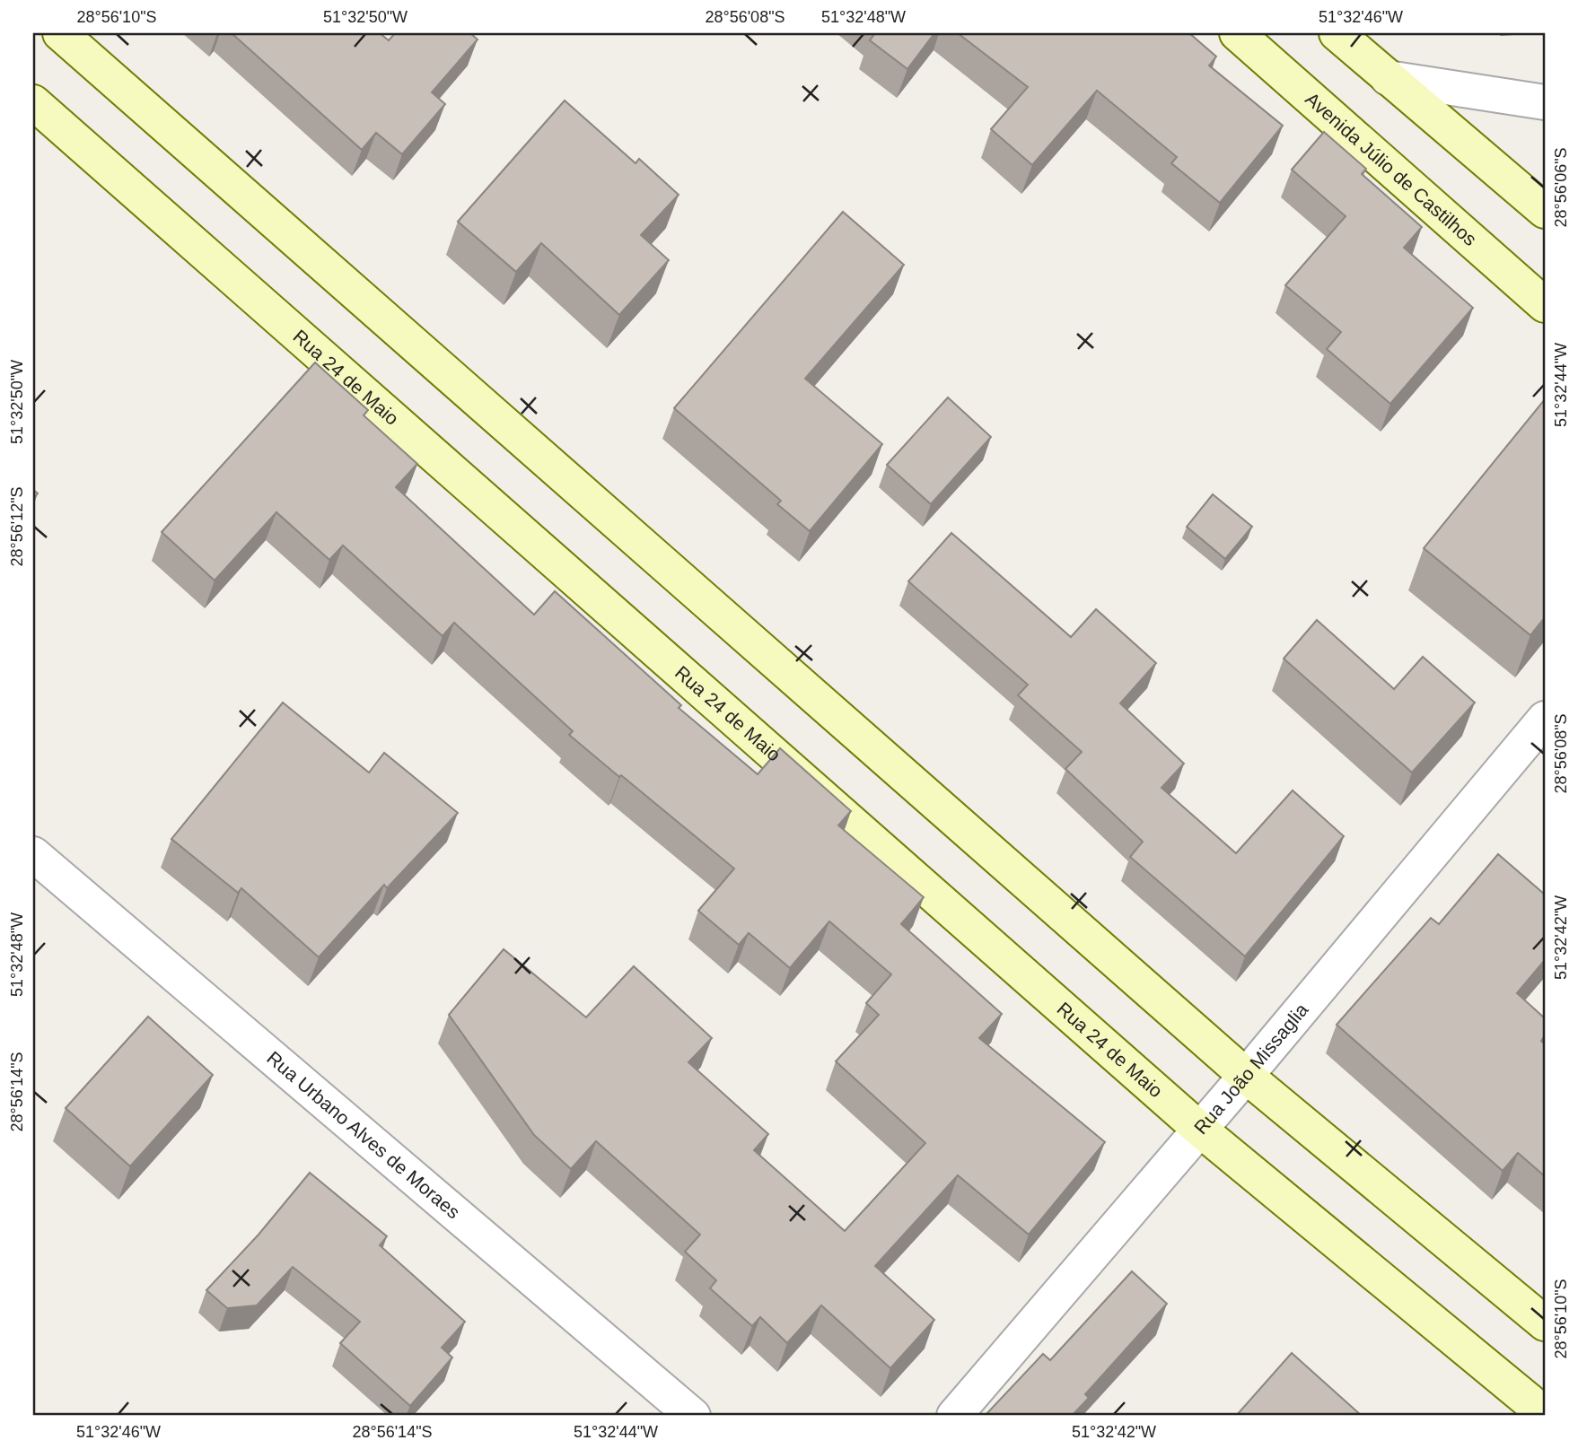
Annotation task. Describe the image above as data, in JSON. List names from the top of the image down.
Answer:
{
  "streets": {
    "street": [
      "Avenida Júlio de Castilhos",
      "Rua 24 de Maio",
      "Rua João Missaglia",
      "Rua Urbano Alves de Moraes"
    ]
  },
  "crossings": [
    ["Rua 24 de Maio", "Rua João Missaglia"]
  ],
  "coordinates": [
    "28°56'10\"S",
    "51°32'50\"W",
    "28°56'08\"S",
    "51°32'48\"W",
    "51°32'46\"W",
    "28°56'06\"S",
    "51°32'44\"W",
    "28°56'12\"S",
    "51°32'42\"W",
    "28°56'14\"S"
  ]
}
